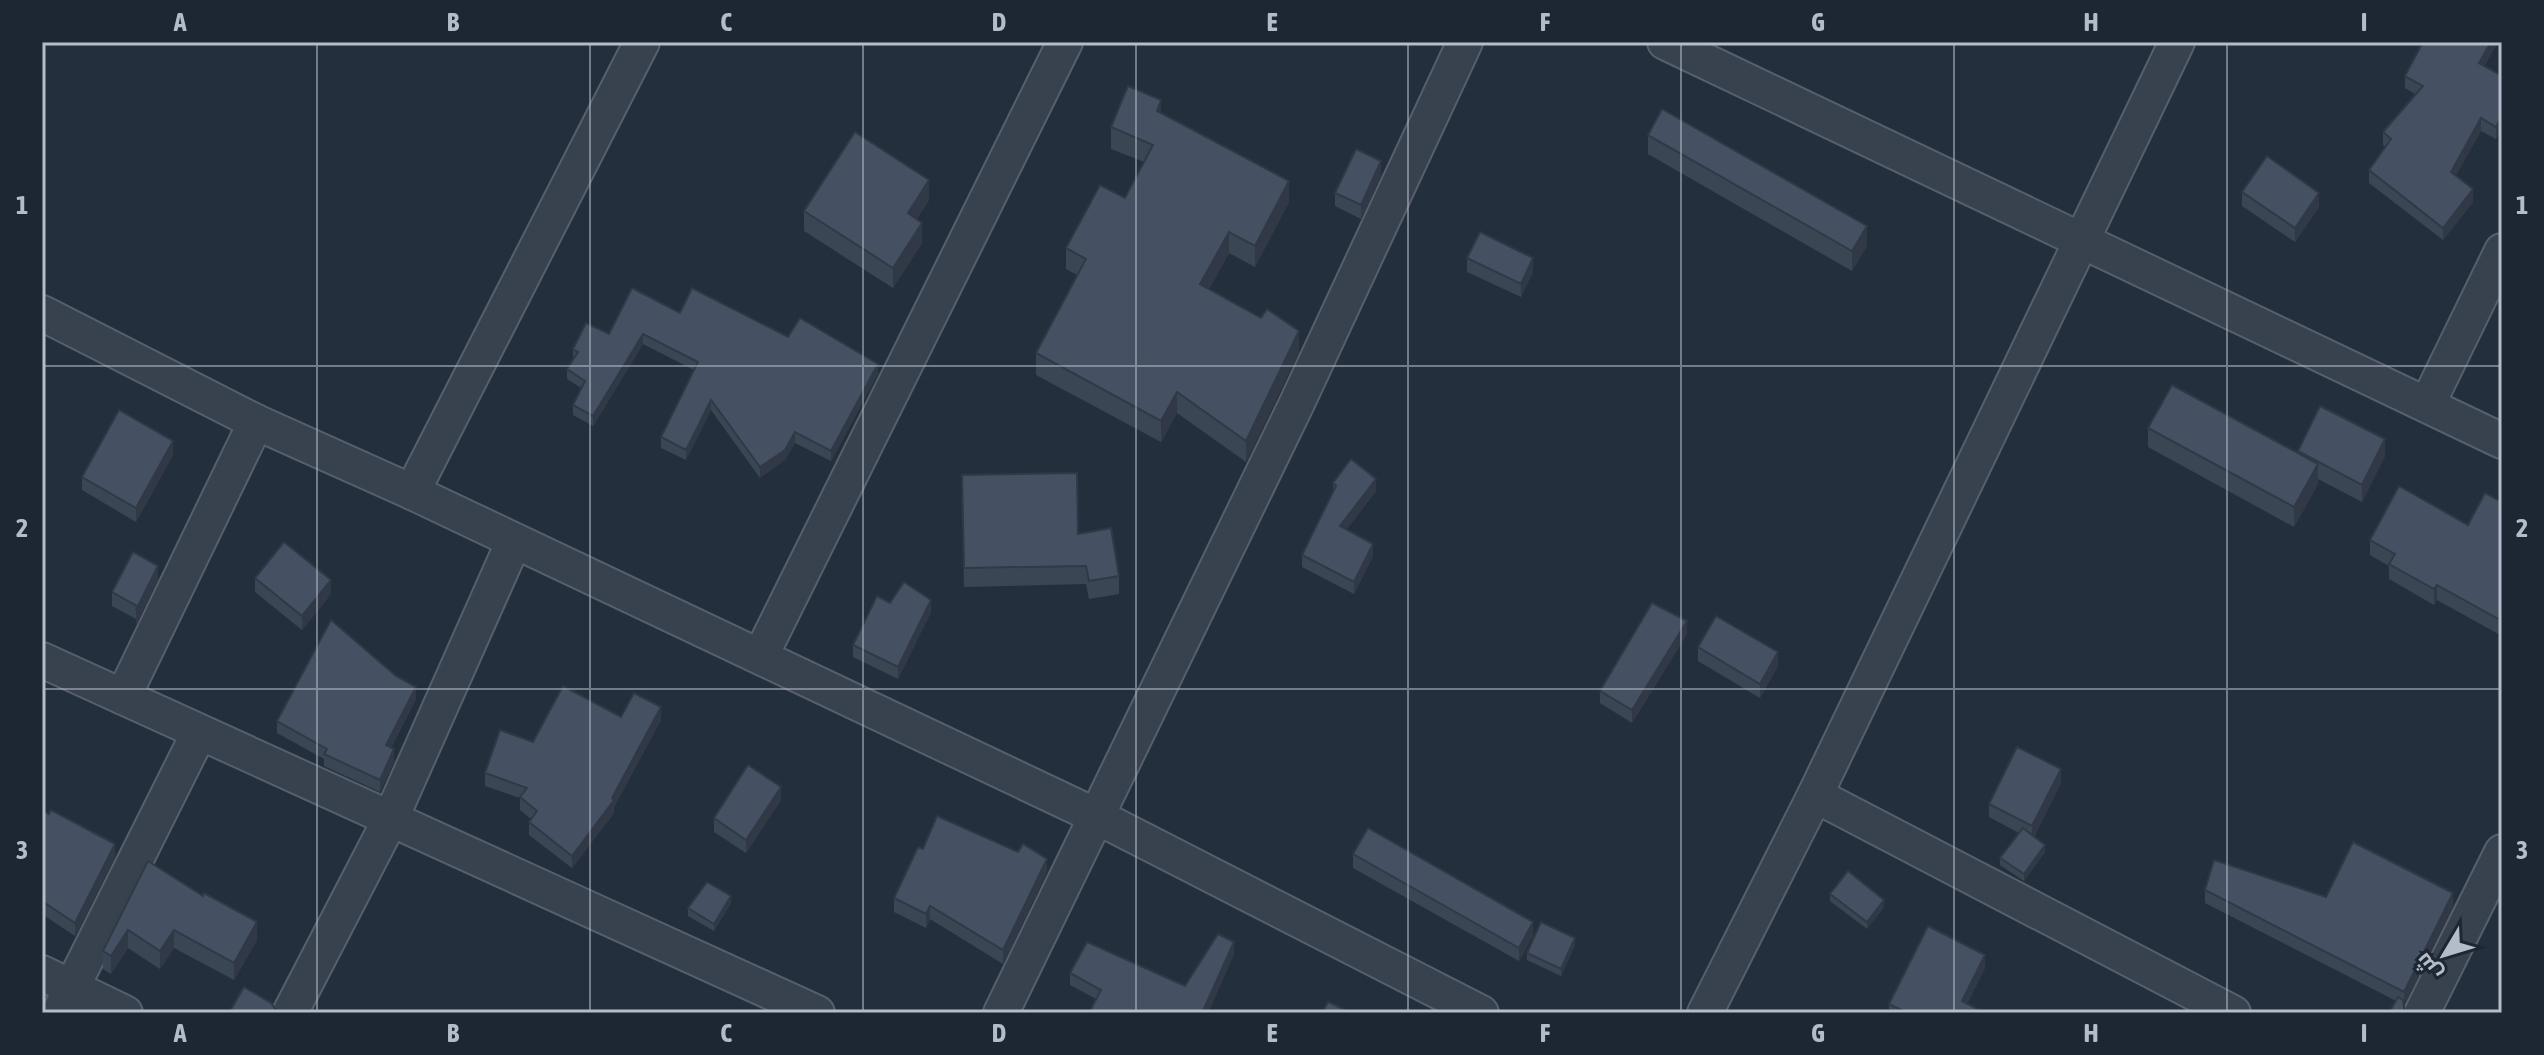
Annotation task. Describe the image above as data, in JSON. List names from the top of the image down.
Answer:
{
  "north": "bottom left",
  "grid": {
    "columns": [
      "A",
      "B",
      "C",
      "D",
      "E",
      "F",
      "G",
      "H",
      "I"
    ],
    "rows": ["1", "2", "3"]
  }
}
